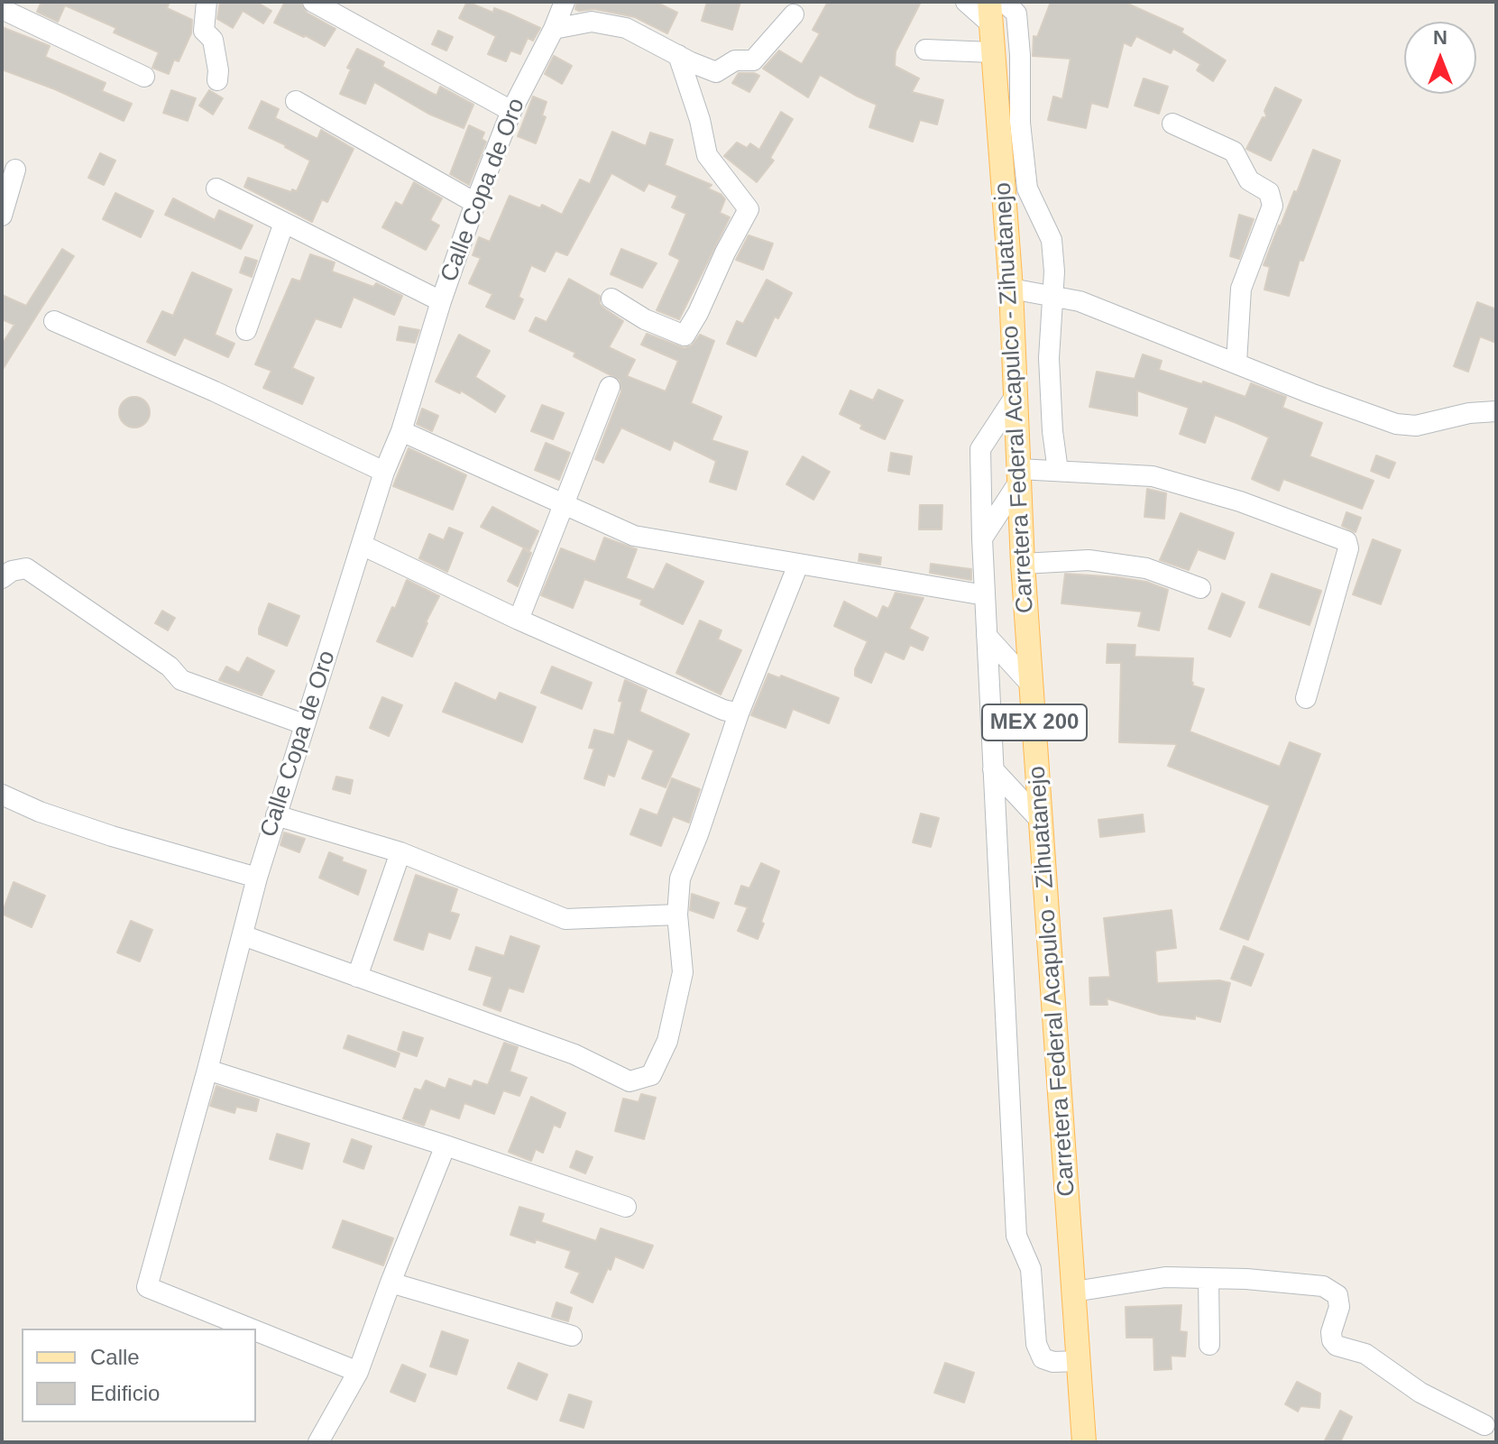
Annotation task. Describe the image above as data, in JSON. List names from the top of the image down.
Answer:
{
  "streets": {
    "main road": ["Carretera Federal Acapulco - Zihuatanejo", "MEX 200"],
    "street": ["Calle Copa de Oro"]
  },
  "legend": ["Calle", "Edificio"],
  "north": "top"
}
